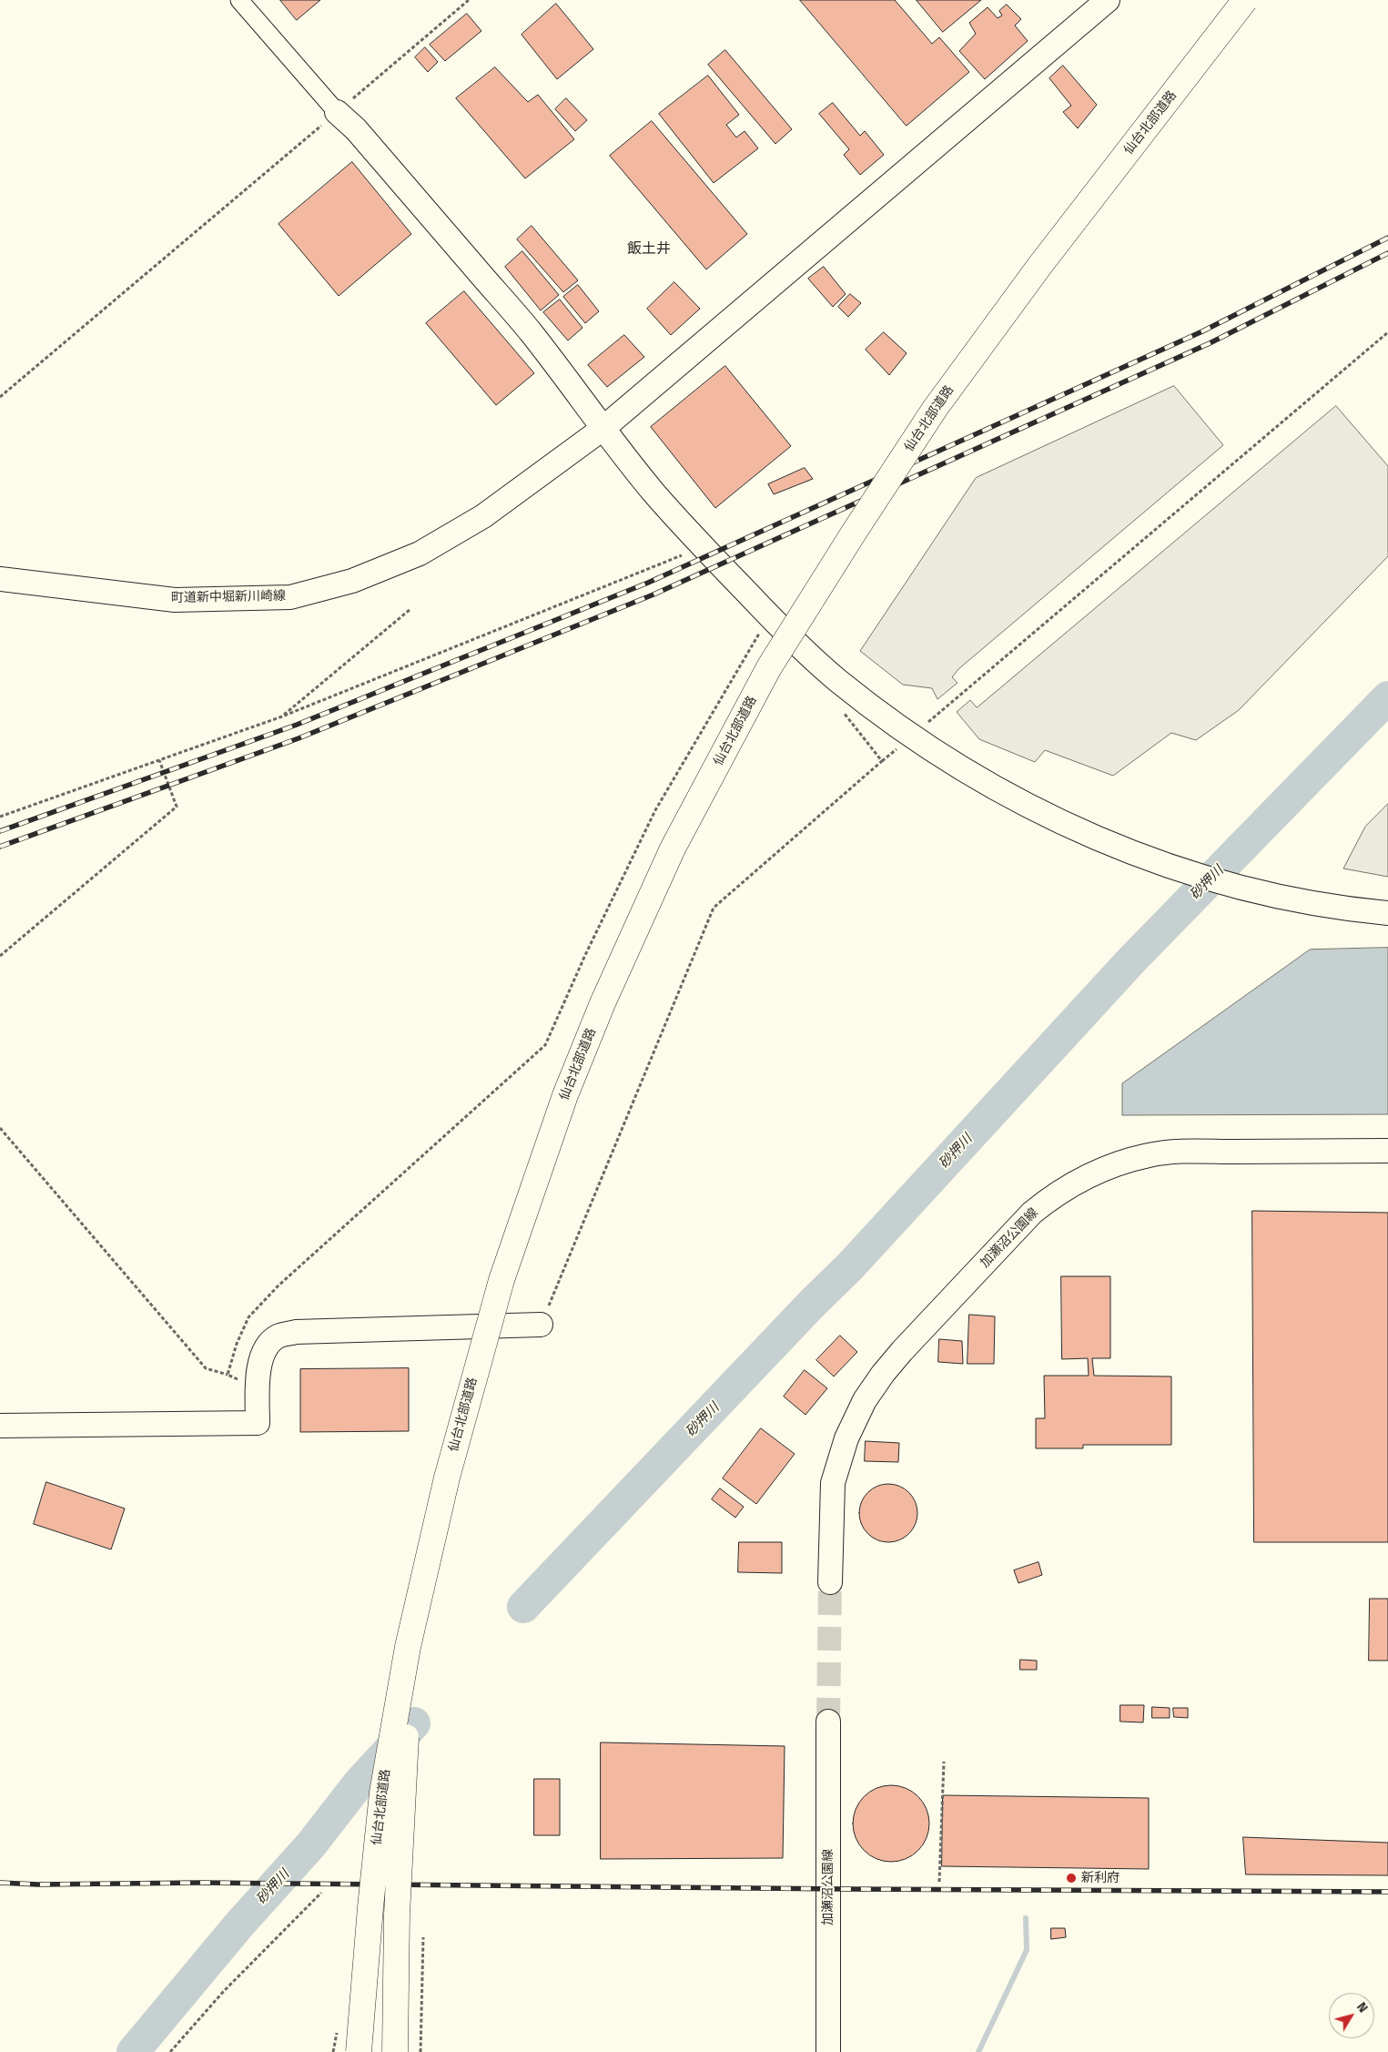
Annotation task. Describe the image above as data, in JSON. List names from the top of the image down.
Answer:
{
  "streets": {
    "highway": ["仙台北部道路"],
    "street": ["町道新中堀新川崎線", "加瀬沼公園線"]
  },
  "districts": ["飯土井"],
  "water": ["砂押川"],
  "places": ["新利府"],
  "north": "top right"
}
